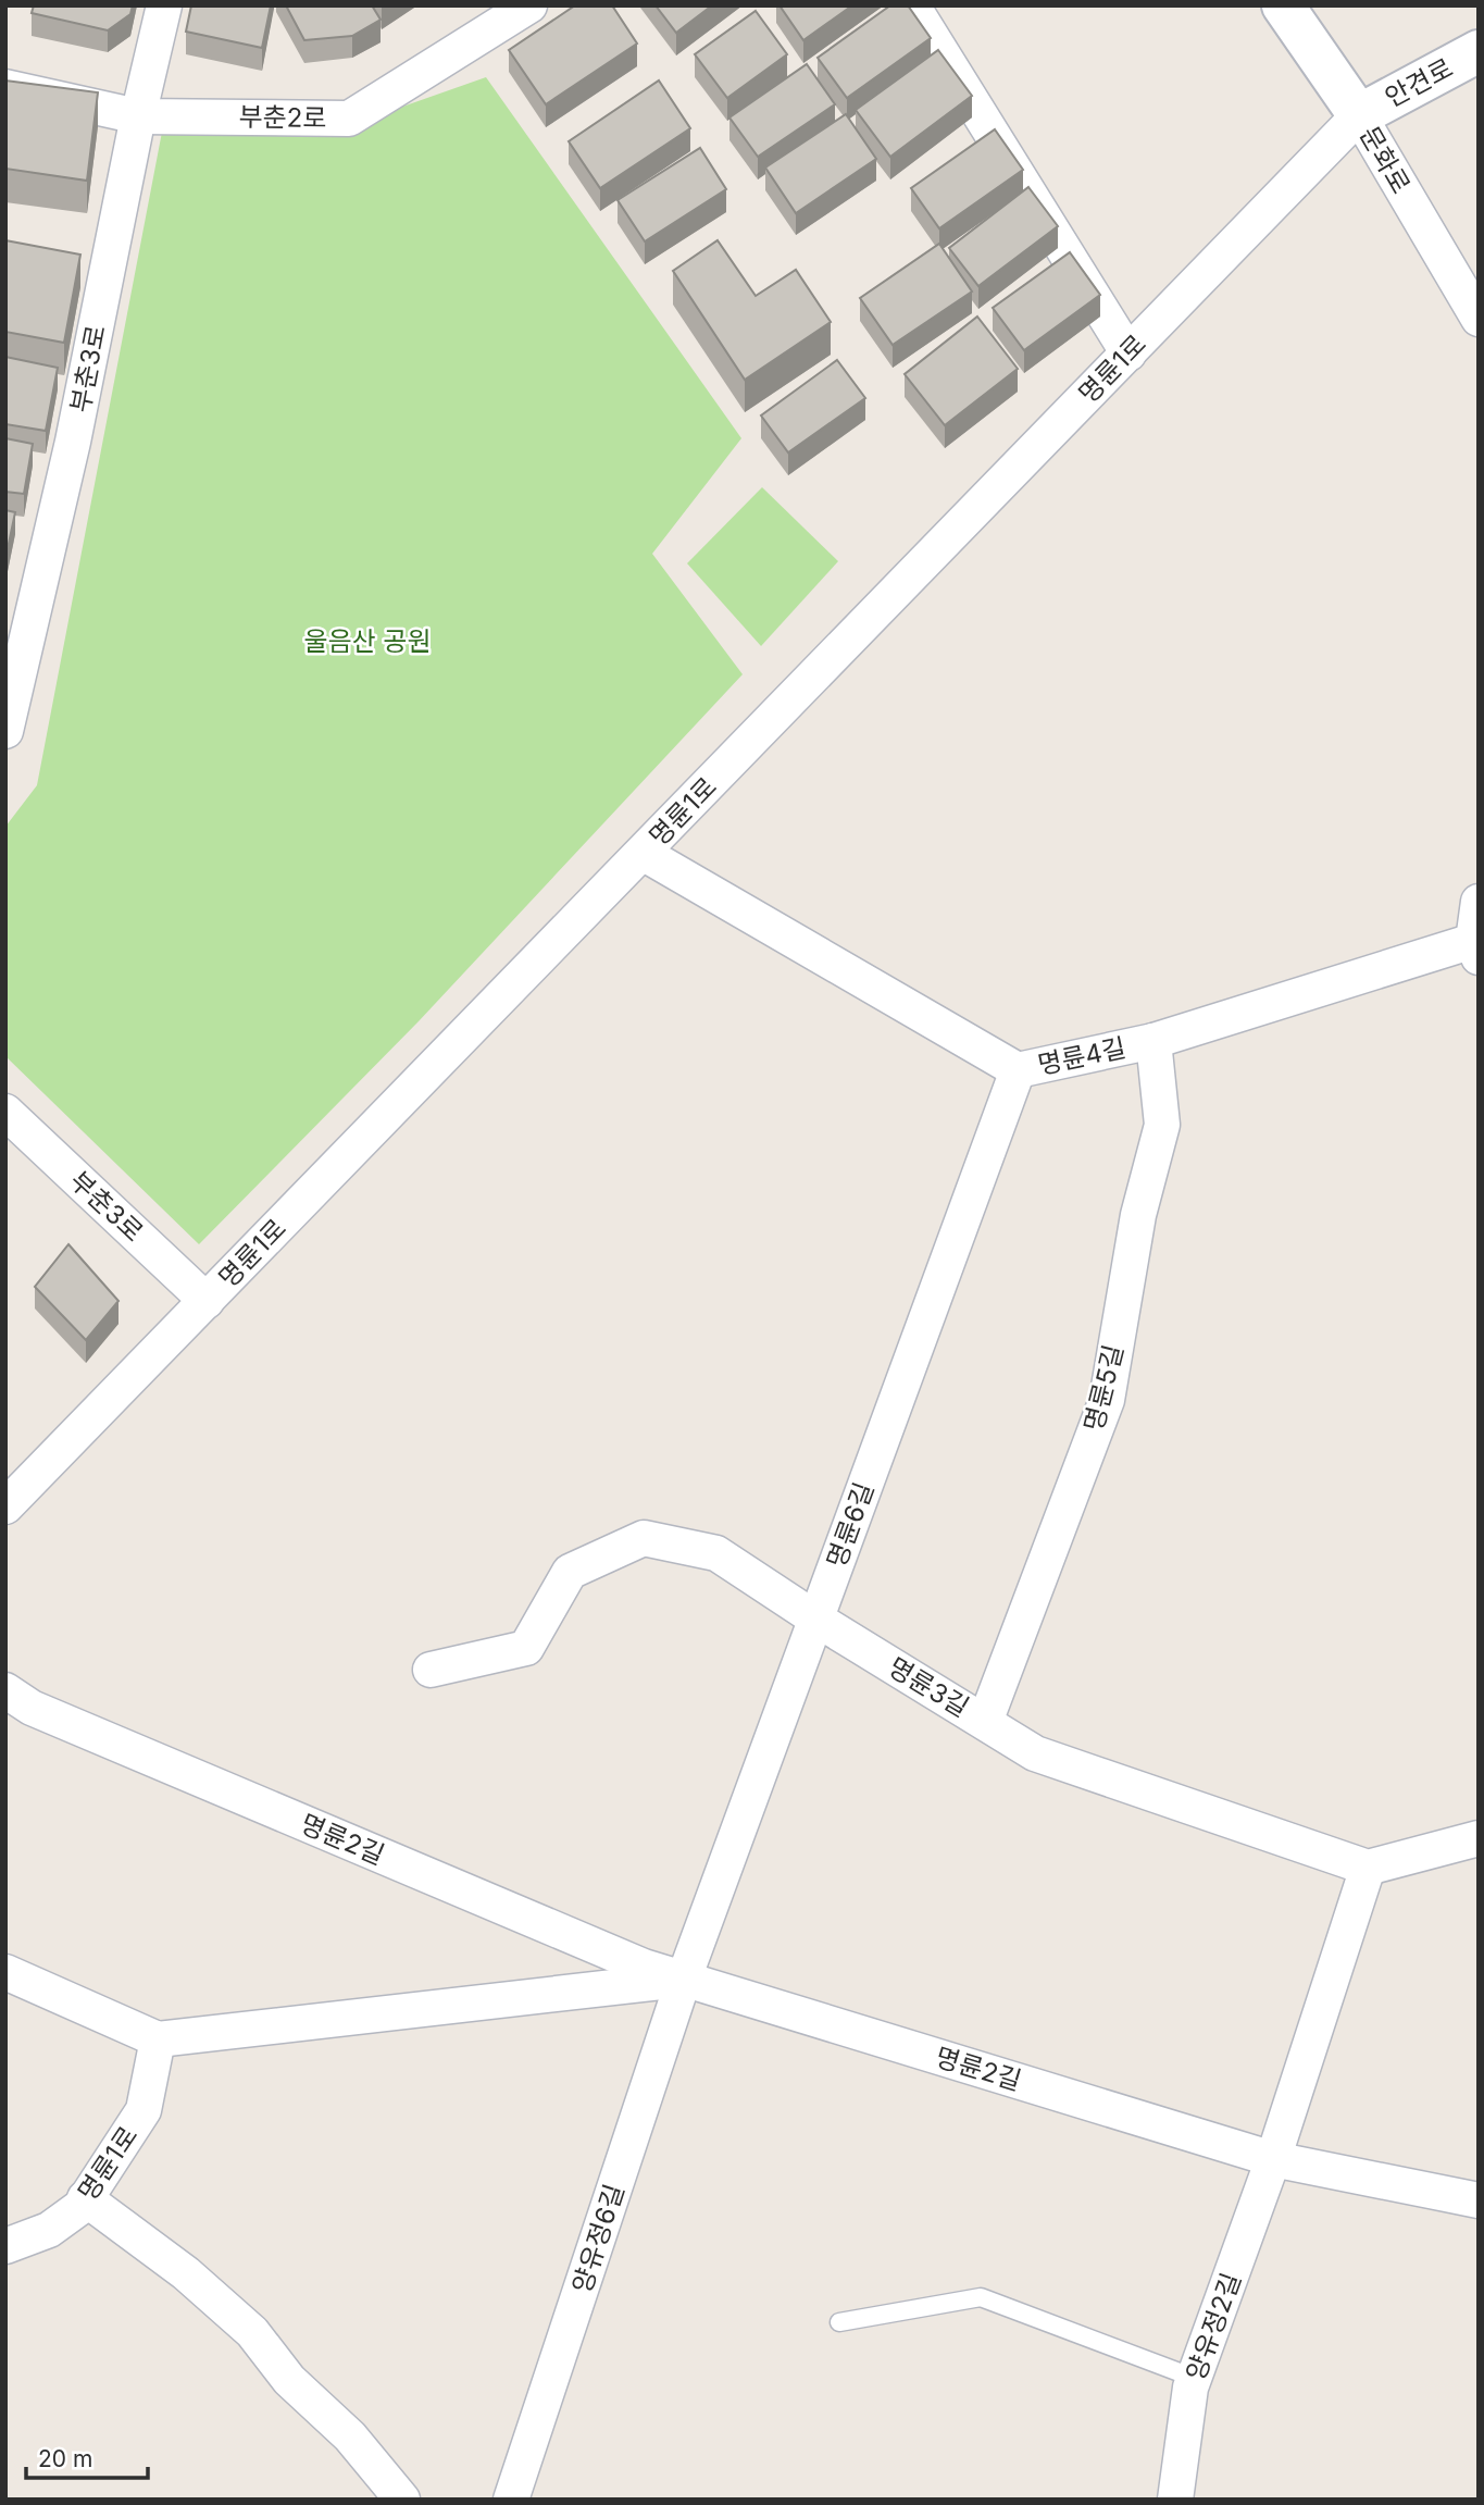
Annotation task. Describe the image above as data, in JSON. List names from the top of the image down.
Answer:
{
  "streets": {
    "street": [
      "안견로",
      "부춘2로",
      "문화로",
      "부춘3로",
      "명륜1로",
      "명륜4길",
      "명륜5길",
      "명륜6길",
      "명륜3길",
      "명륜2길",
      "양유정6길",
      "양유정2길"
    ]
  },
  "crossings": [
    ["안견로", "문화로"],
    ["안견로", "명륜1로"],
    ["부춘2로", "부춘3로"],
    ["문화로", "명륜1로"],
    ["부춘3로", "명륜1로"],
    ["명륜1로", "명륜4길"],
    ["명륜1로", "명륜2길"],
    ["명륜4길", "명륜5길"],
    ["명륜4길", "명륜6길"],
    ["명륜5길", "명륜3길"],
    ["명륜6길", "명륜3길"],
    ["명륜6길", "명륜2길"],
    ["명륜6길", "양유정6길"],
    ["명륜2길", "양유정6길"],
    ["명륜2길", "양유정2길"]
  ],
  "parks": ["울음산 공원"],
  "scale_bar": "20 m"
}
